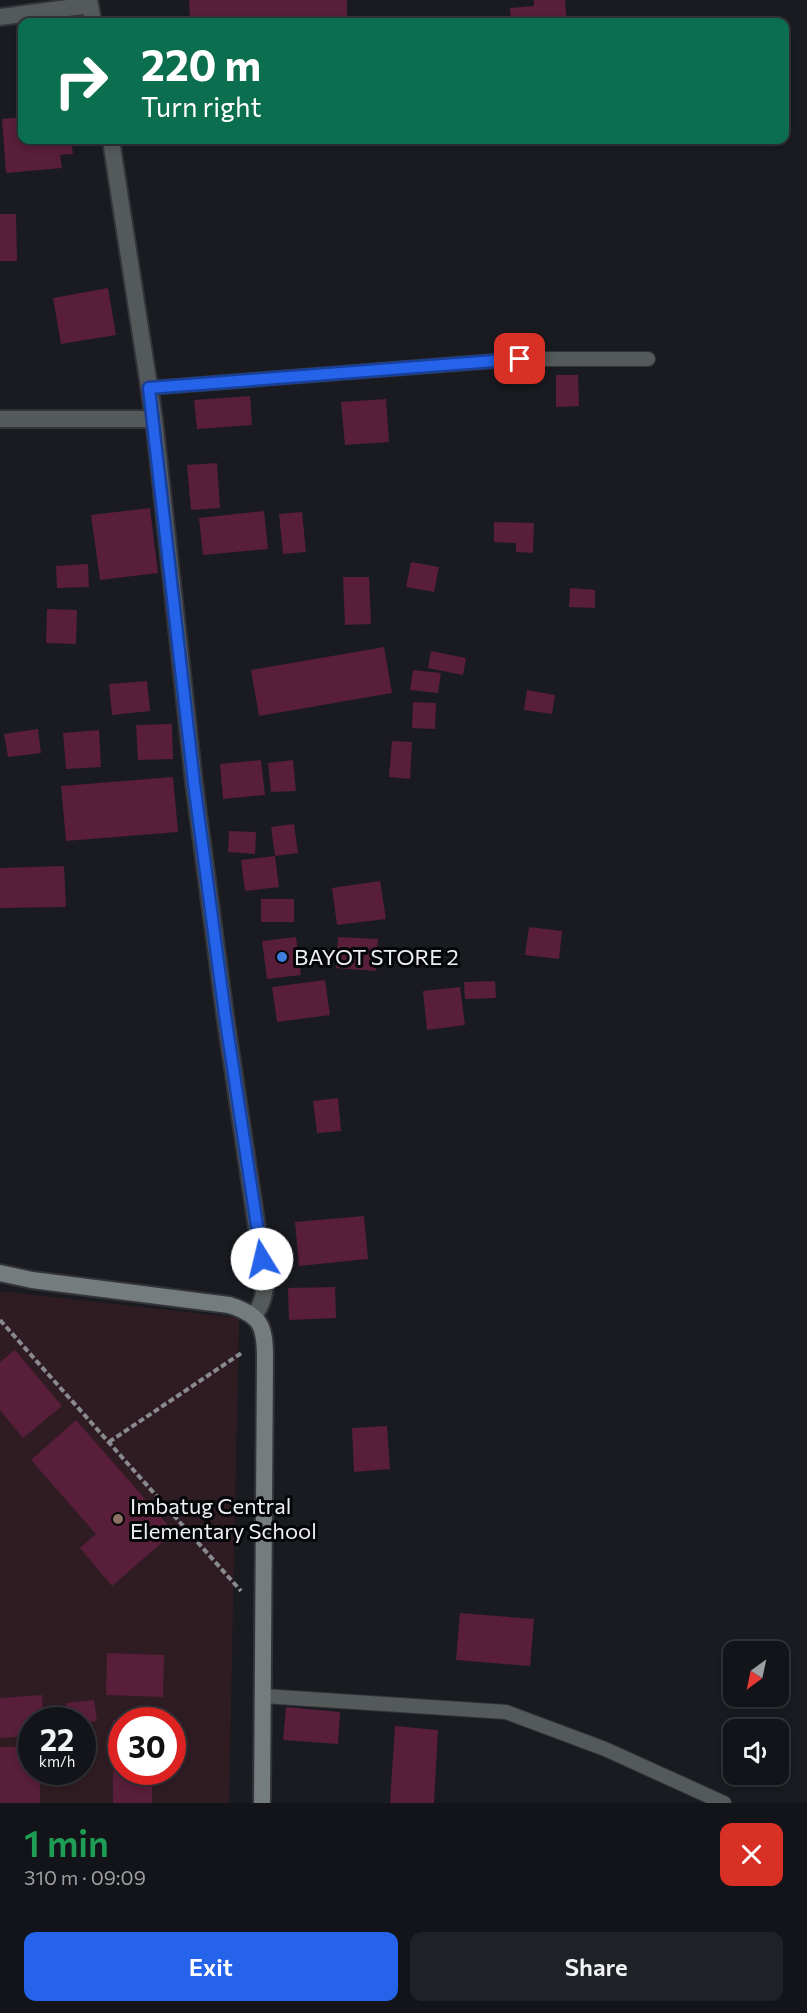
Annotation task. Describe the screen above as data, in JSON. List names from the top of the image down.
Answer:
{
  "places": ["BAYOT STORE 2", "Imbatug Central Elementary School"],
  "north": "bottom left",
  "page": {
    "turn": ["220 m", "Turn right"],
    "speed": "22 km/h",
    "limit": "30",
    "heading": ["1 min", "310 m · 09:09"],
    "buttons": ["Exit", "Share"]
  }
}
